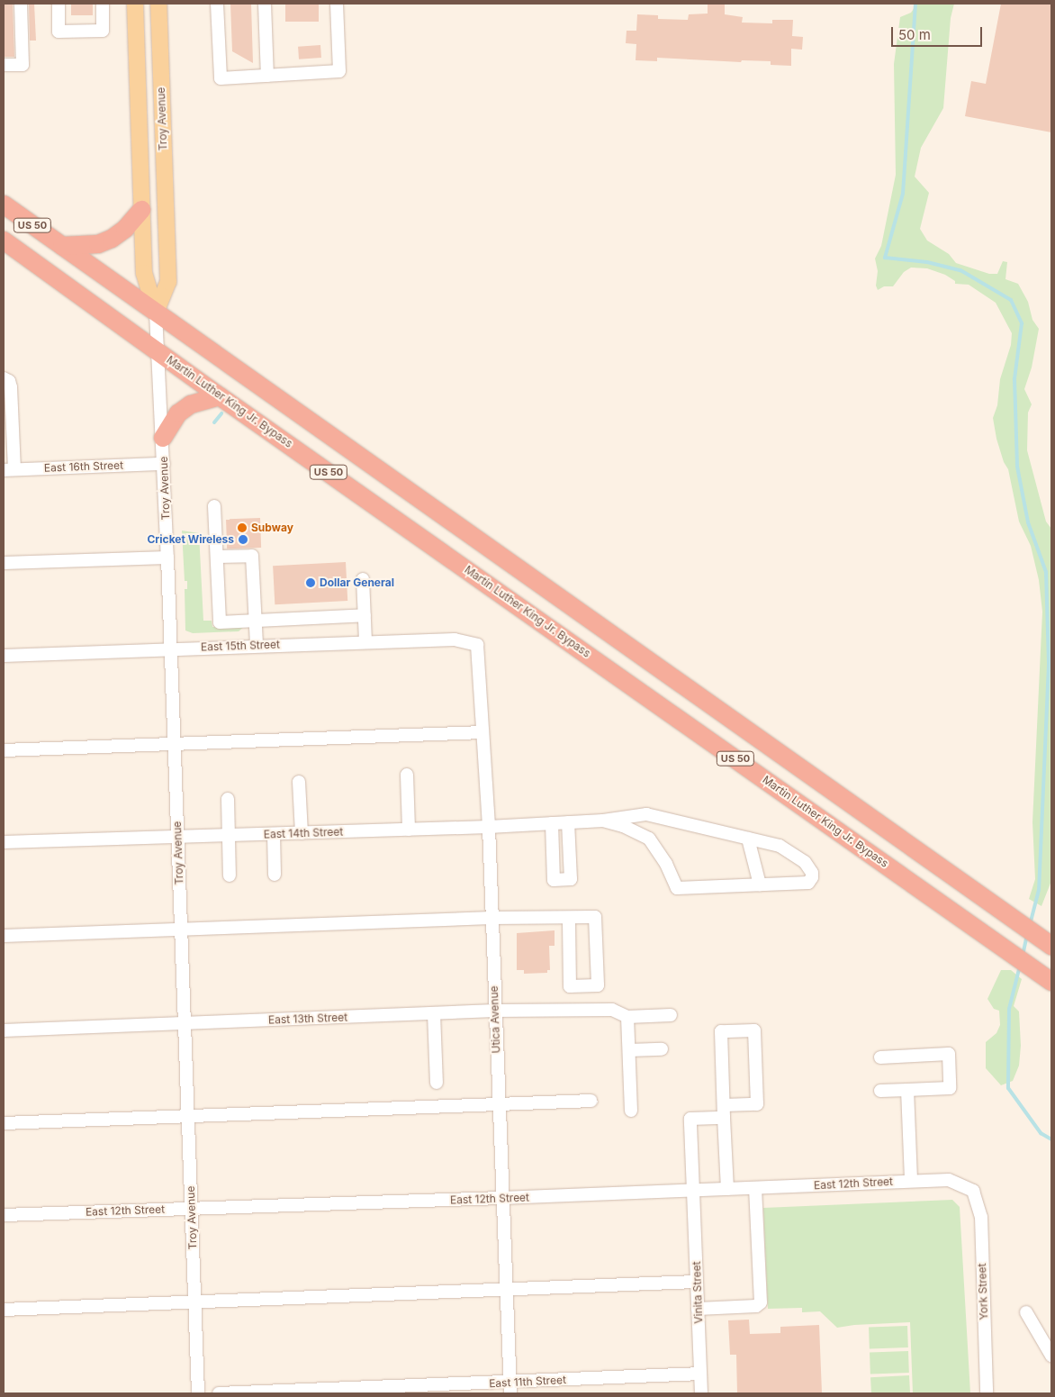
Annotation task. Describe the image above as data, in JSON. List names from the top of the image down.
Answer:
{
  "streets": {
    "highway": ["US 50", "Martin Luther King Jr. Bypass"],
    "main road": ["Troy Avenue"],
    "street": [
      "East 16th Street",
      "East 15th Street",
      "East 14th Street",
      "East 13th Street",
      "Utica Avenue",
      "East 12th Street",
      "York Street",
      "Vinita Street",
      "East 11th Street"
    ]
  },
  "crossings": [
    ["Troy Avenue", "US 50"],
    ["Troy Avenue", "Martin Luther King Jr. Bypass"],
    ["Troy Avenue", "East 16th Street"],
    ["Troy Avenue", "East 15th Street"],
    ["Troy Avenue", "East 14th Street"],
    ["Troy Avenue", "East 13th Street"],
    ["Troy Avenue", "East 12th Street"],
    ["East 15th Street", "Utica Avenue"],
    ["East 14th Street", "Utica Avenue"],
    ["East 13th Street", "Utica Avenue"],
    ["Utica Avenue", "East 12th Street"],
    ["Utica Avenue", "East 11th Street"],
    ["East 12th Street", "York Street"],
    ["East 12th Street", "Vinita Street"],
    ["Vinita Street", "East 11th Street"]
  ],
  "places": ["Subway", "Cricket Wireless", "Dollar General"],
  "scale_bar": "50 m"
}
